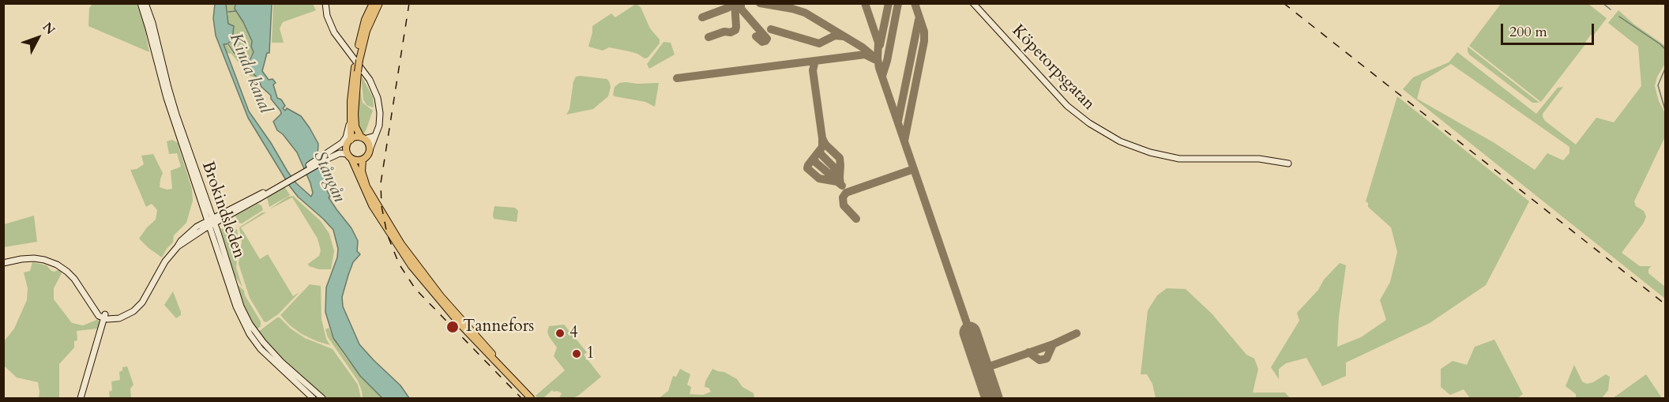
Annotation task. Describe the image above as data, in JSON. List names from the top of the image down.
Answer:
{
  "streets": {
    "main road": ["Köpetorpsgatan", "Brokindsleden"]
  },
  "water": ["Kinda kanal", "Stångån"],
  "places": ["Tannefors", "4", "1"],
  "scale_bar": "200 m",
  "north": "top right"
}
